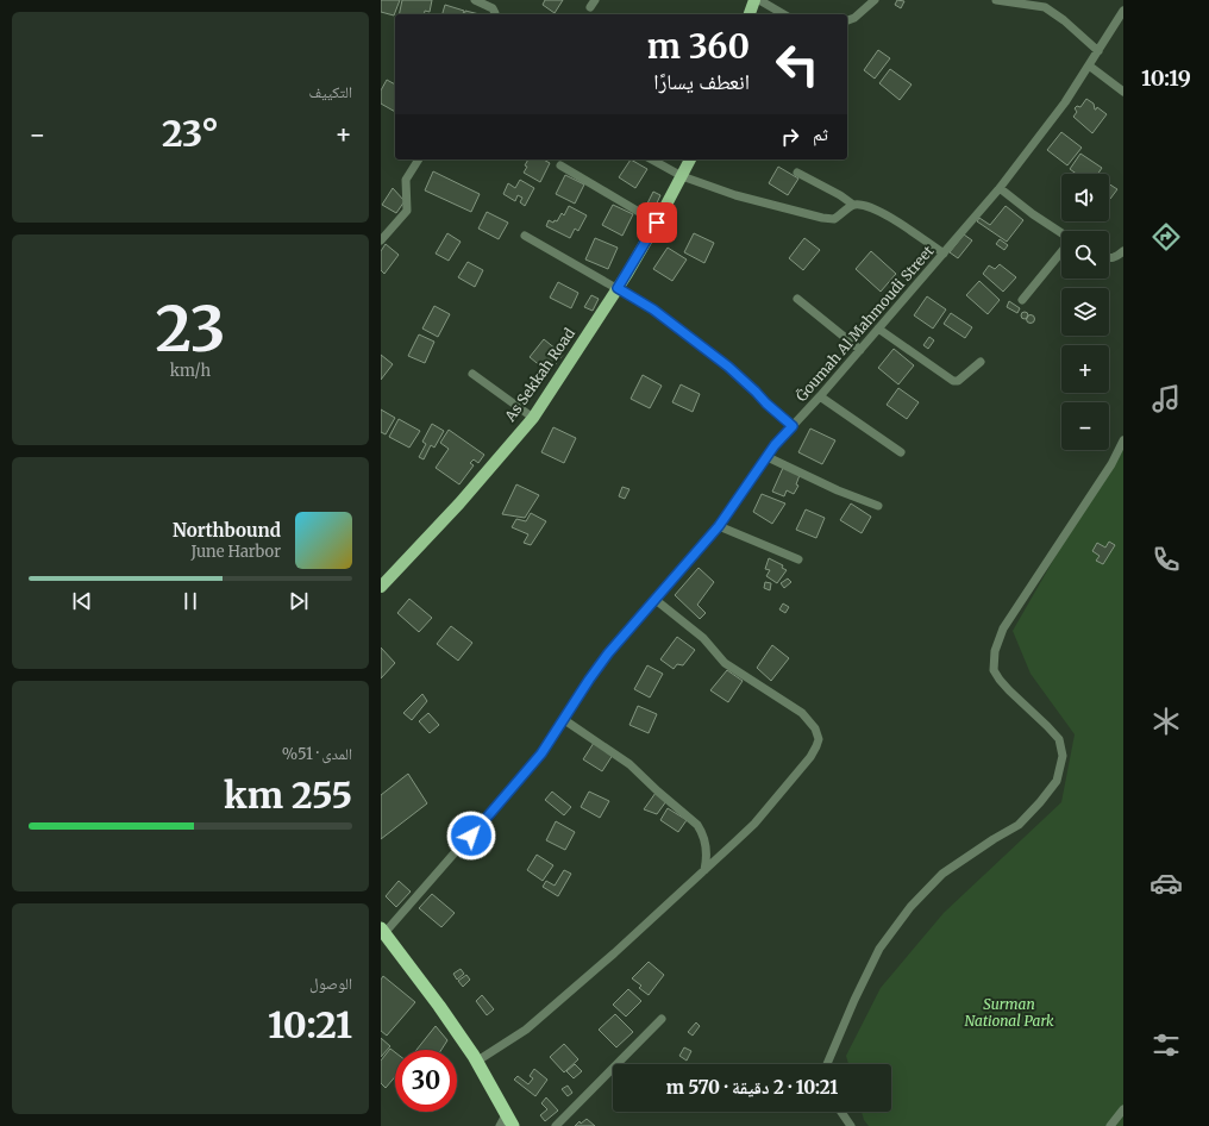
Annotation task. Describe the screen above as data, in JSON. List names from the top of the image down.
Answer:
{
  "streets": {
    "main road": ["As Sekkah Road"],
    "street": ["Ḡoumah Al Mahmoudi Street"]
  },
  "parks": ["Surman National Park"],
  "page": {
    "tabs": "10:19",
    "tile": [
      "التكييف",
      ["23", "km/h"],
      ["المدى · 51%", "255 km"],
      ["الوصول", "10:21"]
    ],
    "turn": ["360 m", "انعطف يسارًا"],
    "then": "ثم",
    "heat": ["−", "23°", "+"],
    "map_buttons": ["+", "−"],
    "song": ["Northbound", "June Harbor"],
    "limit": "30",
    "trip": "10:21 · 2 دقيقة · 570 m"
  }
}
